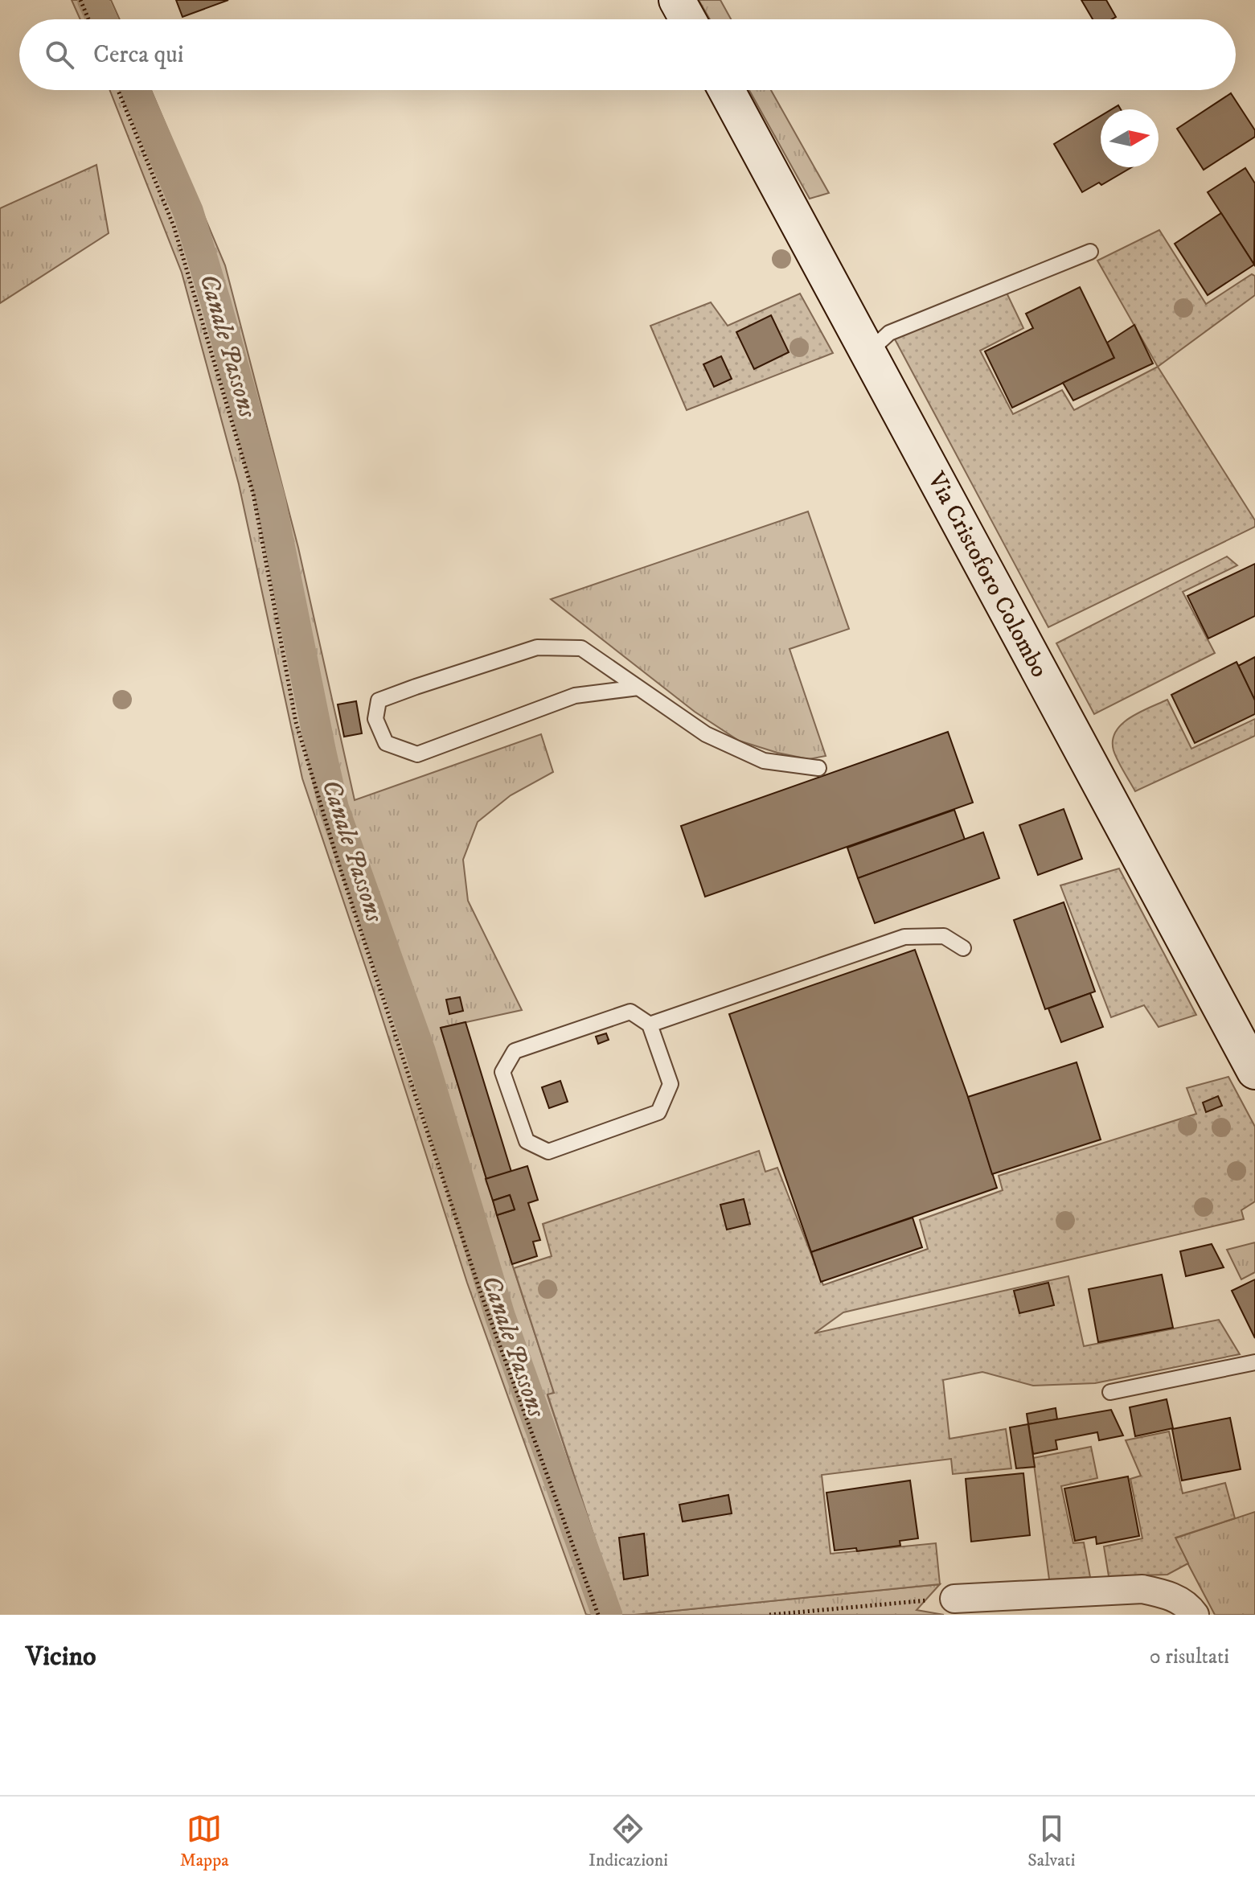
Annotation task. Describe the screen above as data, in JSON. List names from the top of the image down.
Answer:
{
  "streets": {
    "main road": ["Via Cristoforo Colombo"]
  },
  "water": ["Canale Passons"],
  "north": "right",
  "page": {
    "search": "Cerca qui",
    "heading": ["Vicino", "0 risultati"],
    "nav": ["Mappa", "Indicazioni", "Salvati"]
  }
}
